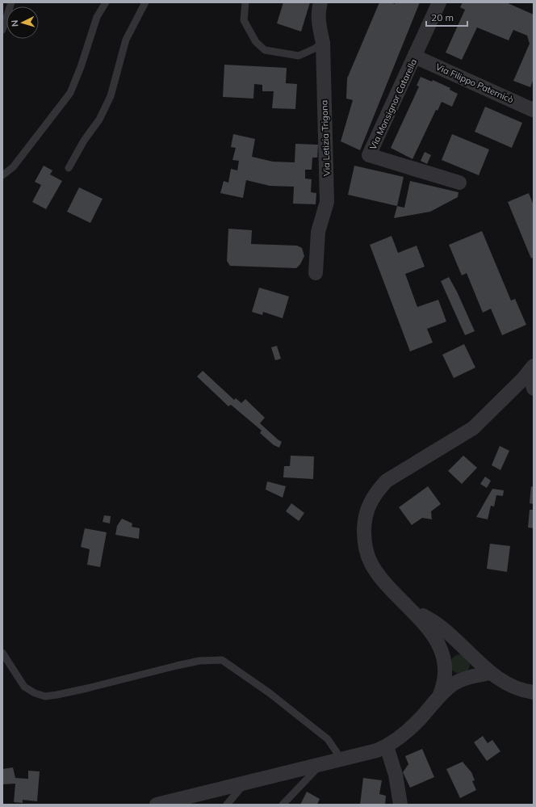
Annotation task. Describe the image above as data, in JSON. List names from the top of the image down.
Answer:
{
  "streets": {
    "street": ["Via Filippo Paternicò", "Via Monsignor Catarella", "Via Letizia Trigona"]
  },
  "crossings": [
    ["Via Filippo Paternicò", "Via Monsignor Catarella"]
  ],
  "scale_bar": "20 m",
  "north": "left"
}
